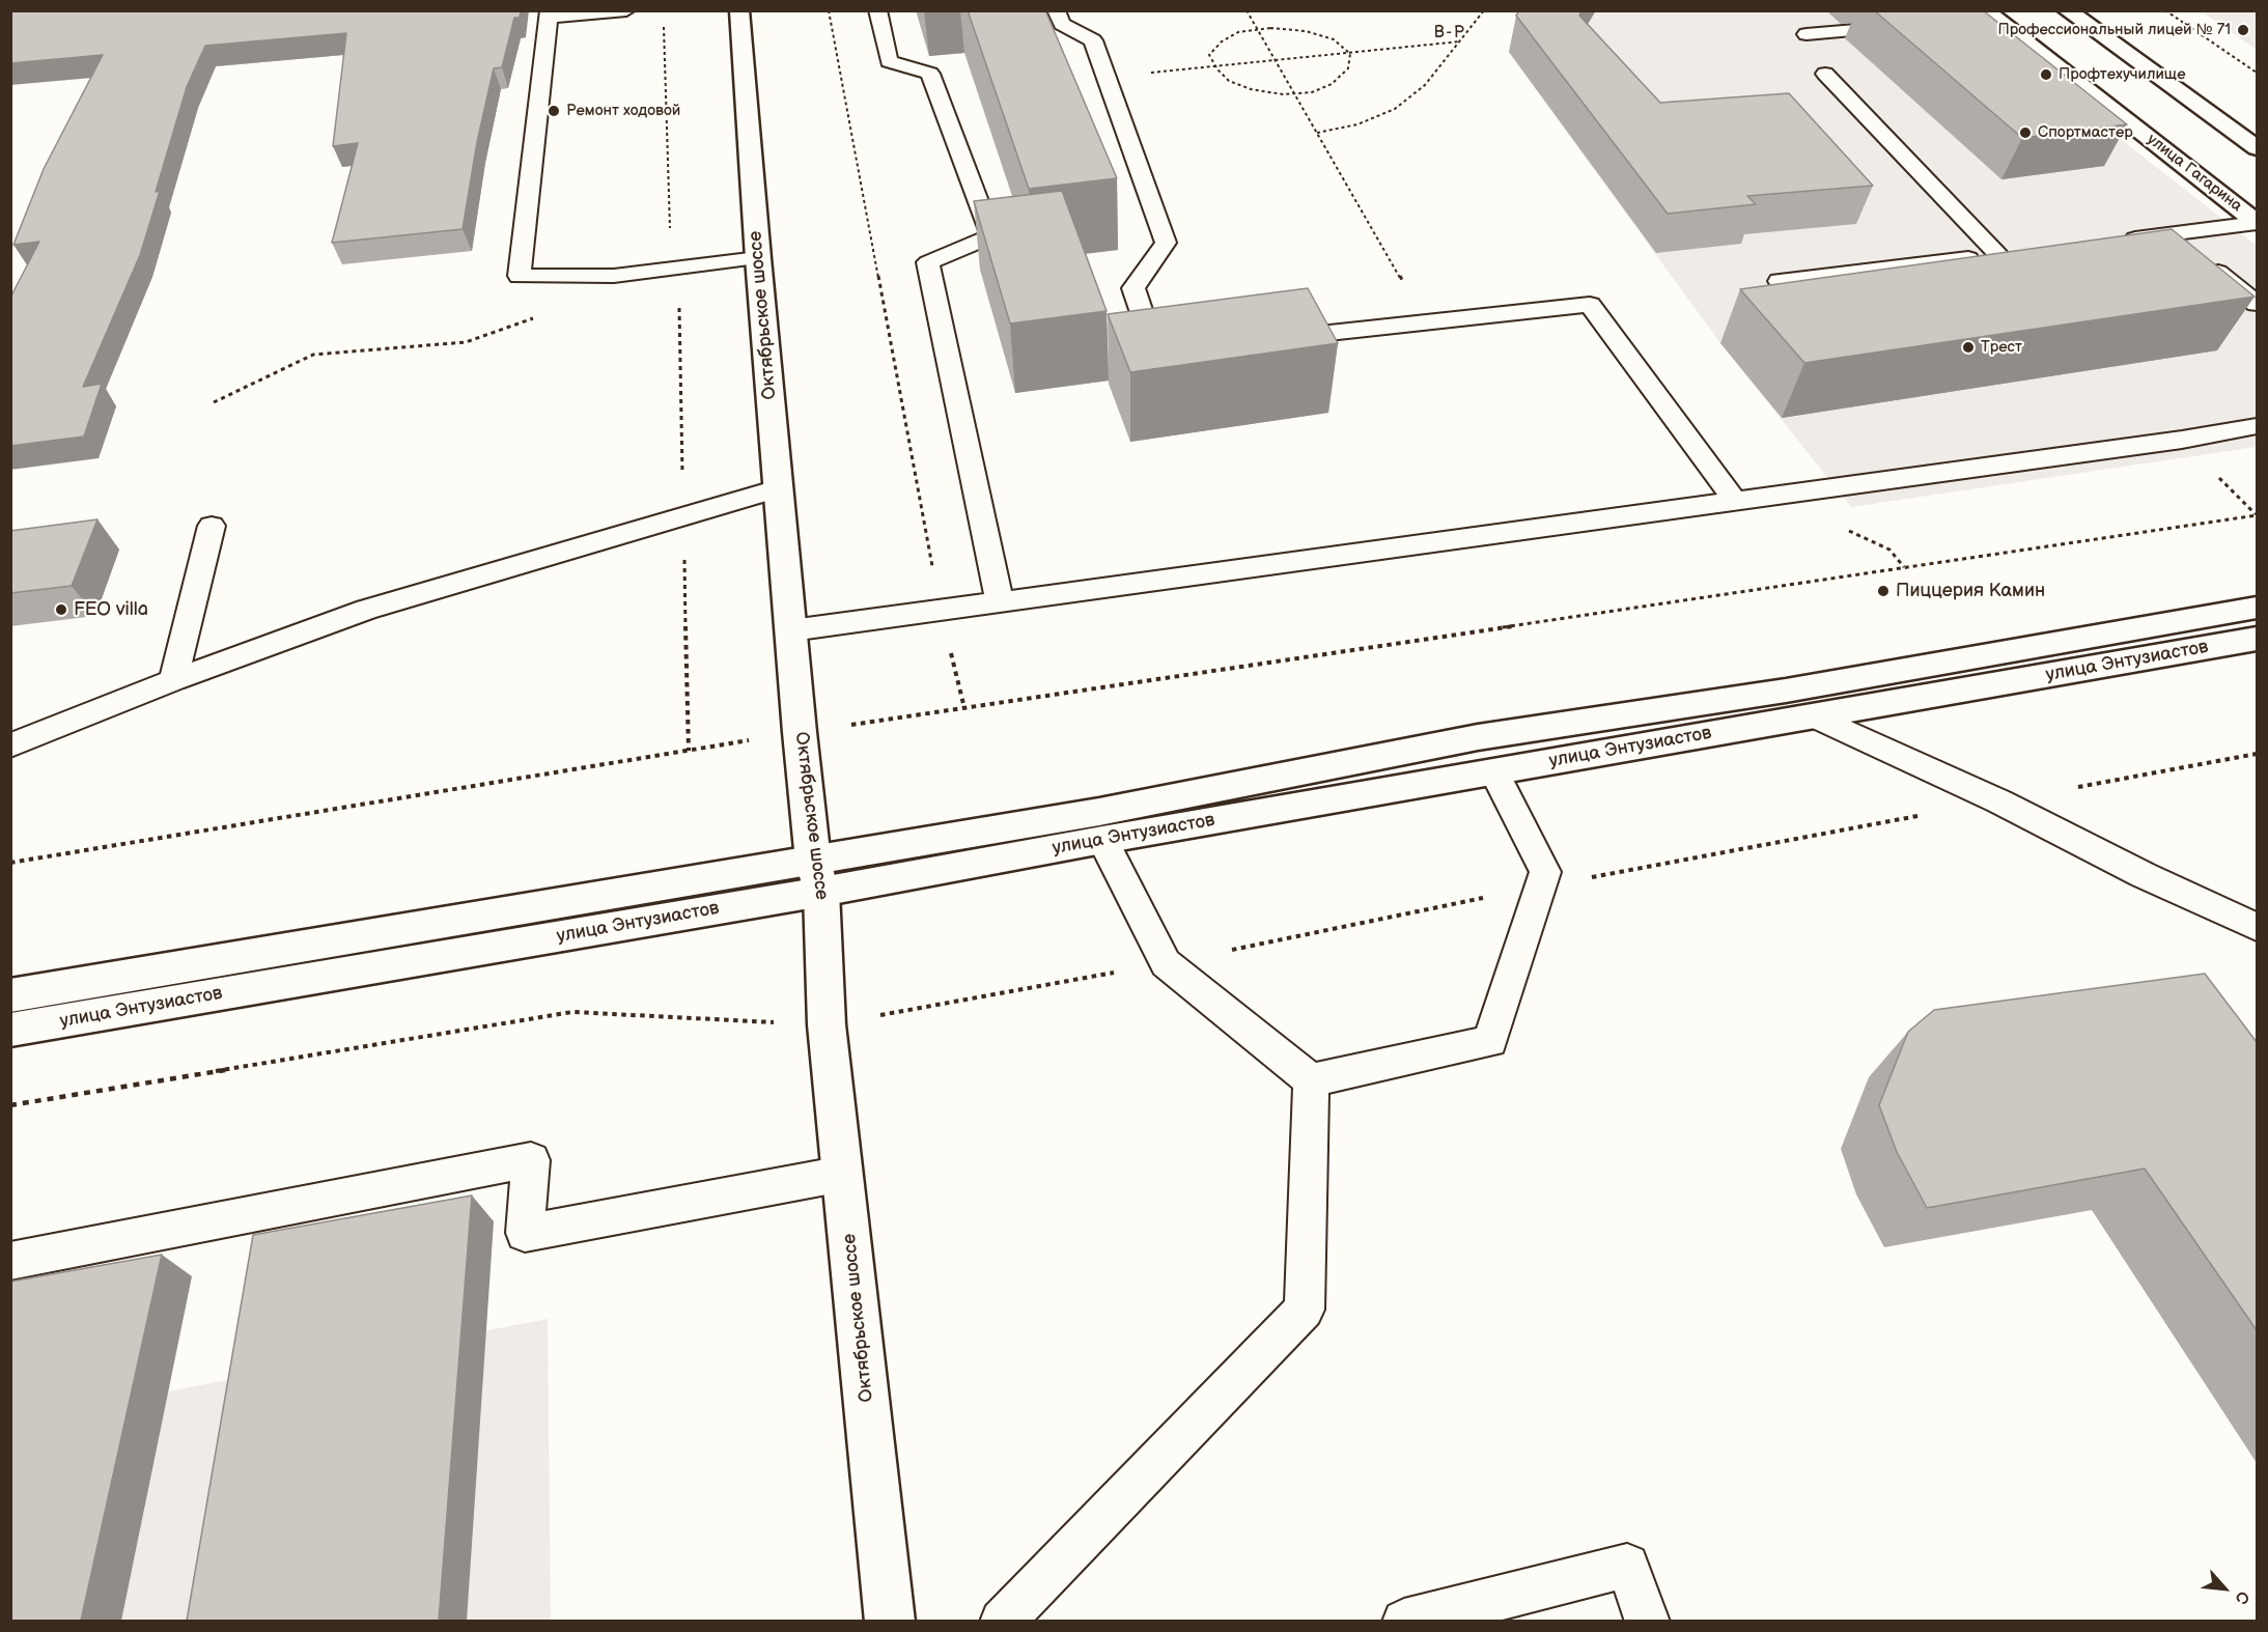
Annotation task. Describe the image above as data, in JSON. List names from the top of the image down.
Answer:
{
  "streets": {
    "street": ["улица Гагарина", "Октябрьское шоссе", "улица Энтузиастов"]
  },
  "crossings": [
    ["Октябрьское шоссе", "улица Энтузиастов"]
  ],
  "districts": ["В-Р"],
  "places": [
    "Профессиональный лицей № 71",
    "Профтехучилище",
    "Ремонт ходовой",
    "Спортмастер",
    "Трест",
    "Пиццерия Камин",
    "FEO villa"
  ],
  "north": "bottom right"
}
